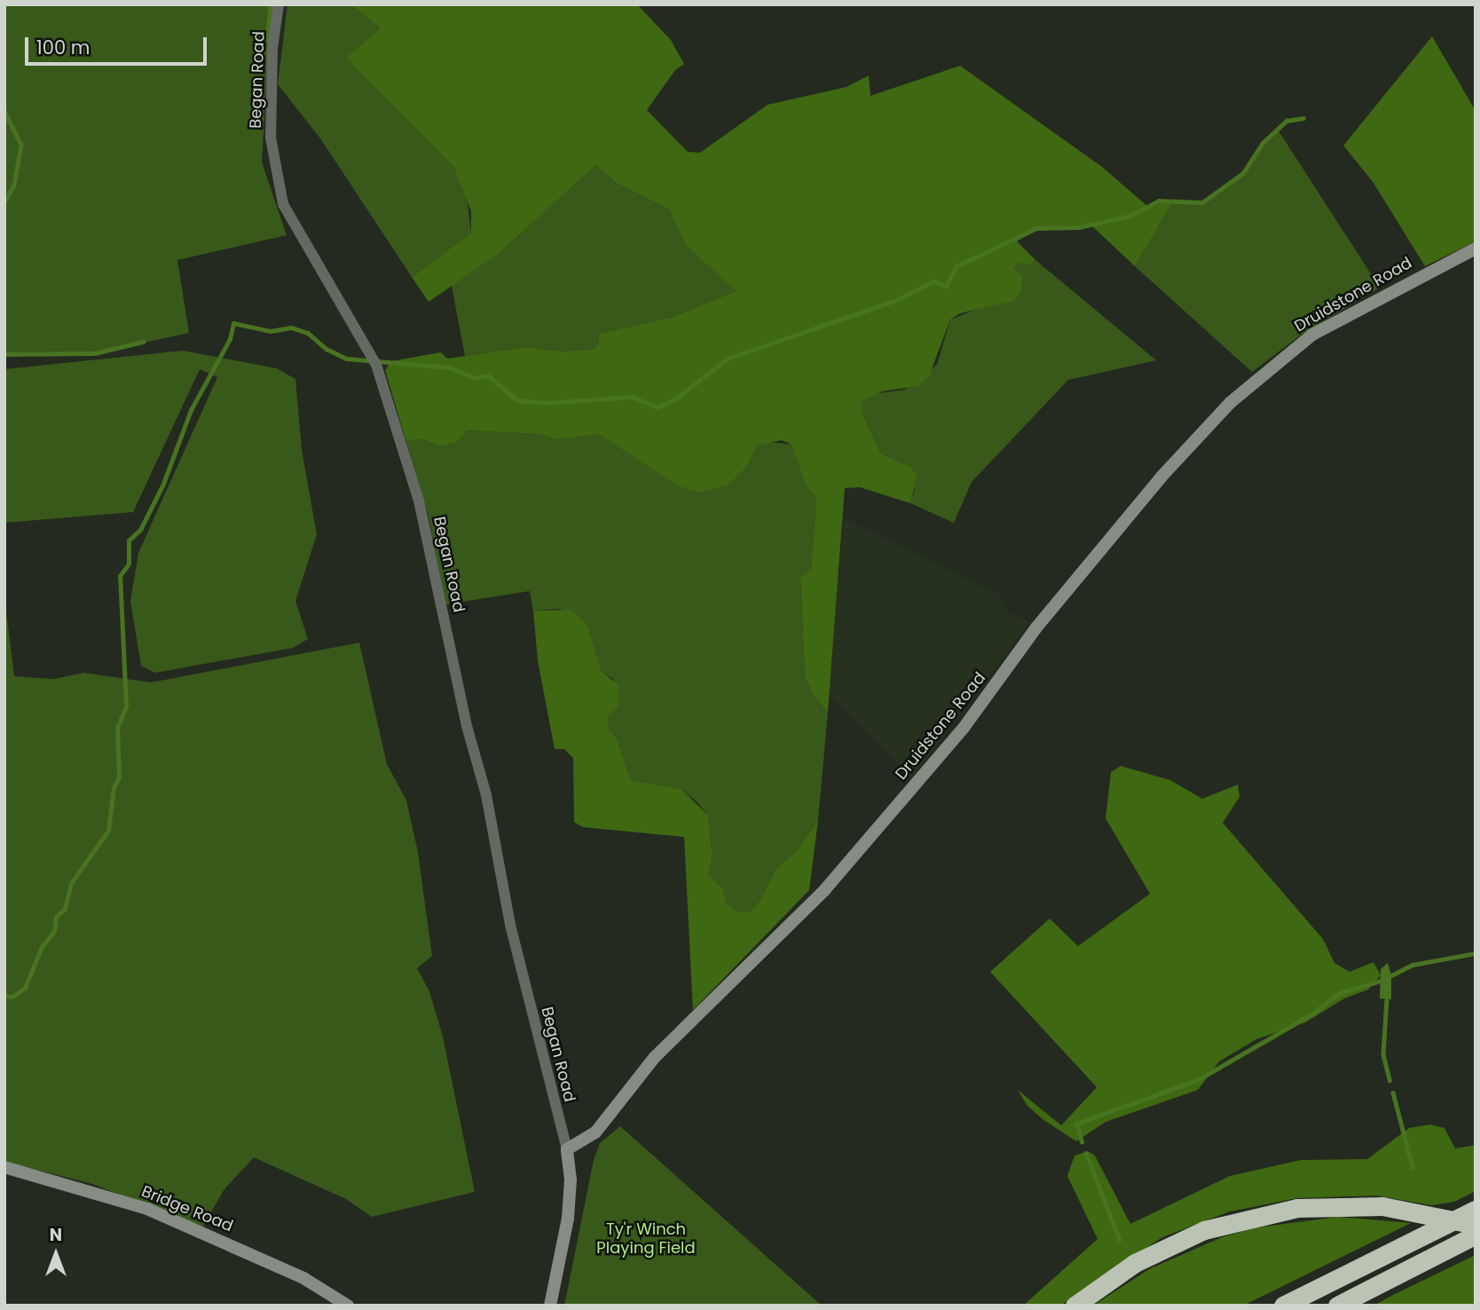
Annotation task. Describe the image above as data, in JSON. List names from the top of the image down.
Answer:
{
  "streets": {
    "street": ["Began Road", "Druidstone Road", "Bridge Road"]
  },
  "crossings": [
    ["Began Road", "Druidstone Road"]
  ],
  "parks": ["Ty'r Winch Playing Field"],
  "scale_bar": "100 m",
  "north": "top"
}
